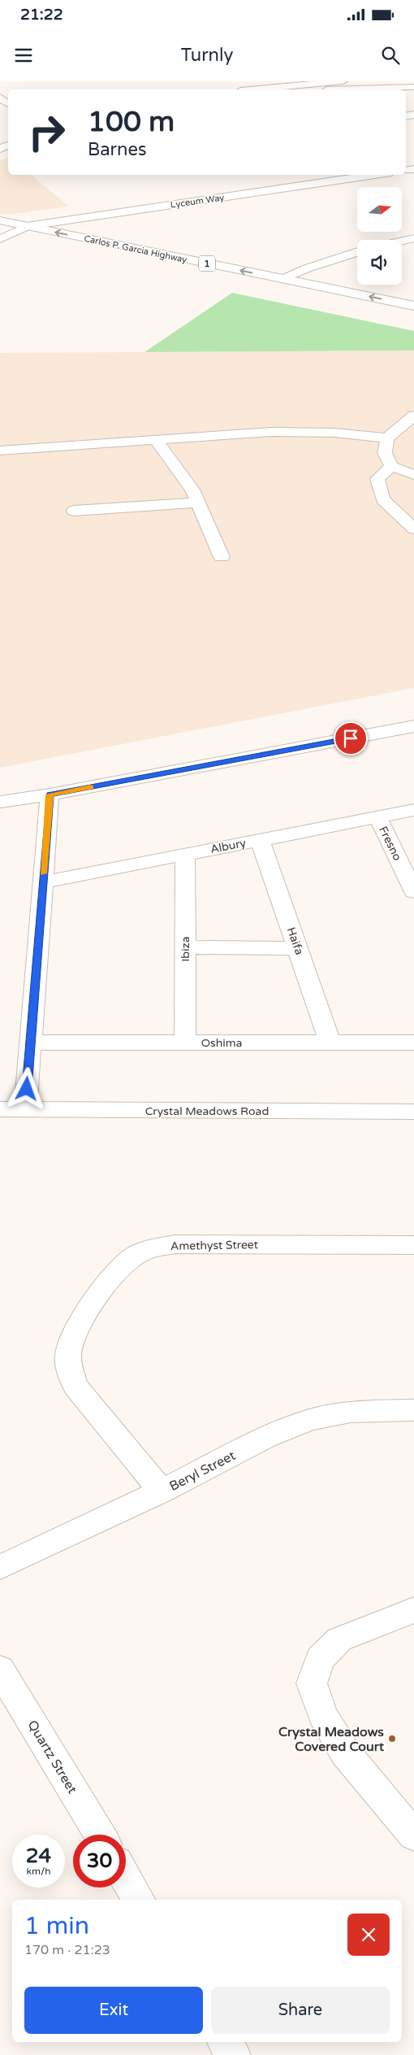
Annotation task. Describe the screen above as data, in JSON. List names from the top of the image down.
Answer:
{
  "streets": {
    "main road": [
      "Lyceum Way",
      "Carlos P. Garcia Highway",
      "1",
      "Fresno",
      "Albury",
      "Haifa",
      "Ibiza",
      "Oshima",
      "Crystal Meadows Road",
      "Amethyst Street",
      "Beryl Street",
      "Quartz Street"
    ]
  },
  "crossings": [
    ["Lyceum Way", "Carlos P. Garcia Highway"],
    ["Fresno", "Albury"],
    ["Albury", "Haifa"],
    ["Albury", "Ibiza"],
    ["Haifa", "Oshima"],
    ["Ibiza", "Oshima"],
    ["Amethyst Street", "Beryl Street"]
  ],
  "places": ["Crystal Meadows Covered Court"],
  "north": "right",
  "page": {
    "status": "21:22",
    "header": "Turnly",
    "turn": ["100 m", "Barnes"],
    "speed": "24 km/h",
    "limit": "30",
    "heading": ["1 min", "170 m · 21:23"],
    "buttons": ["Exit", "Share"]
  }
}
